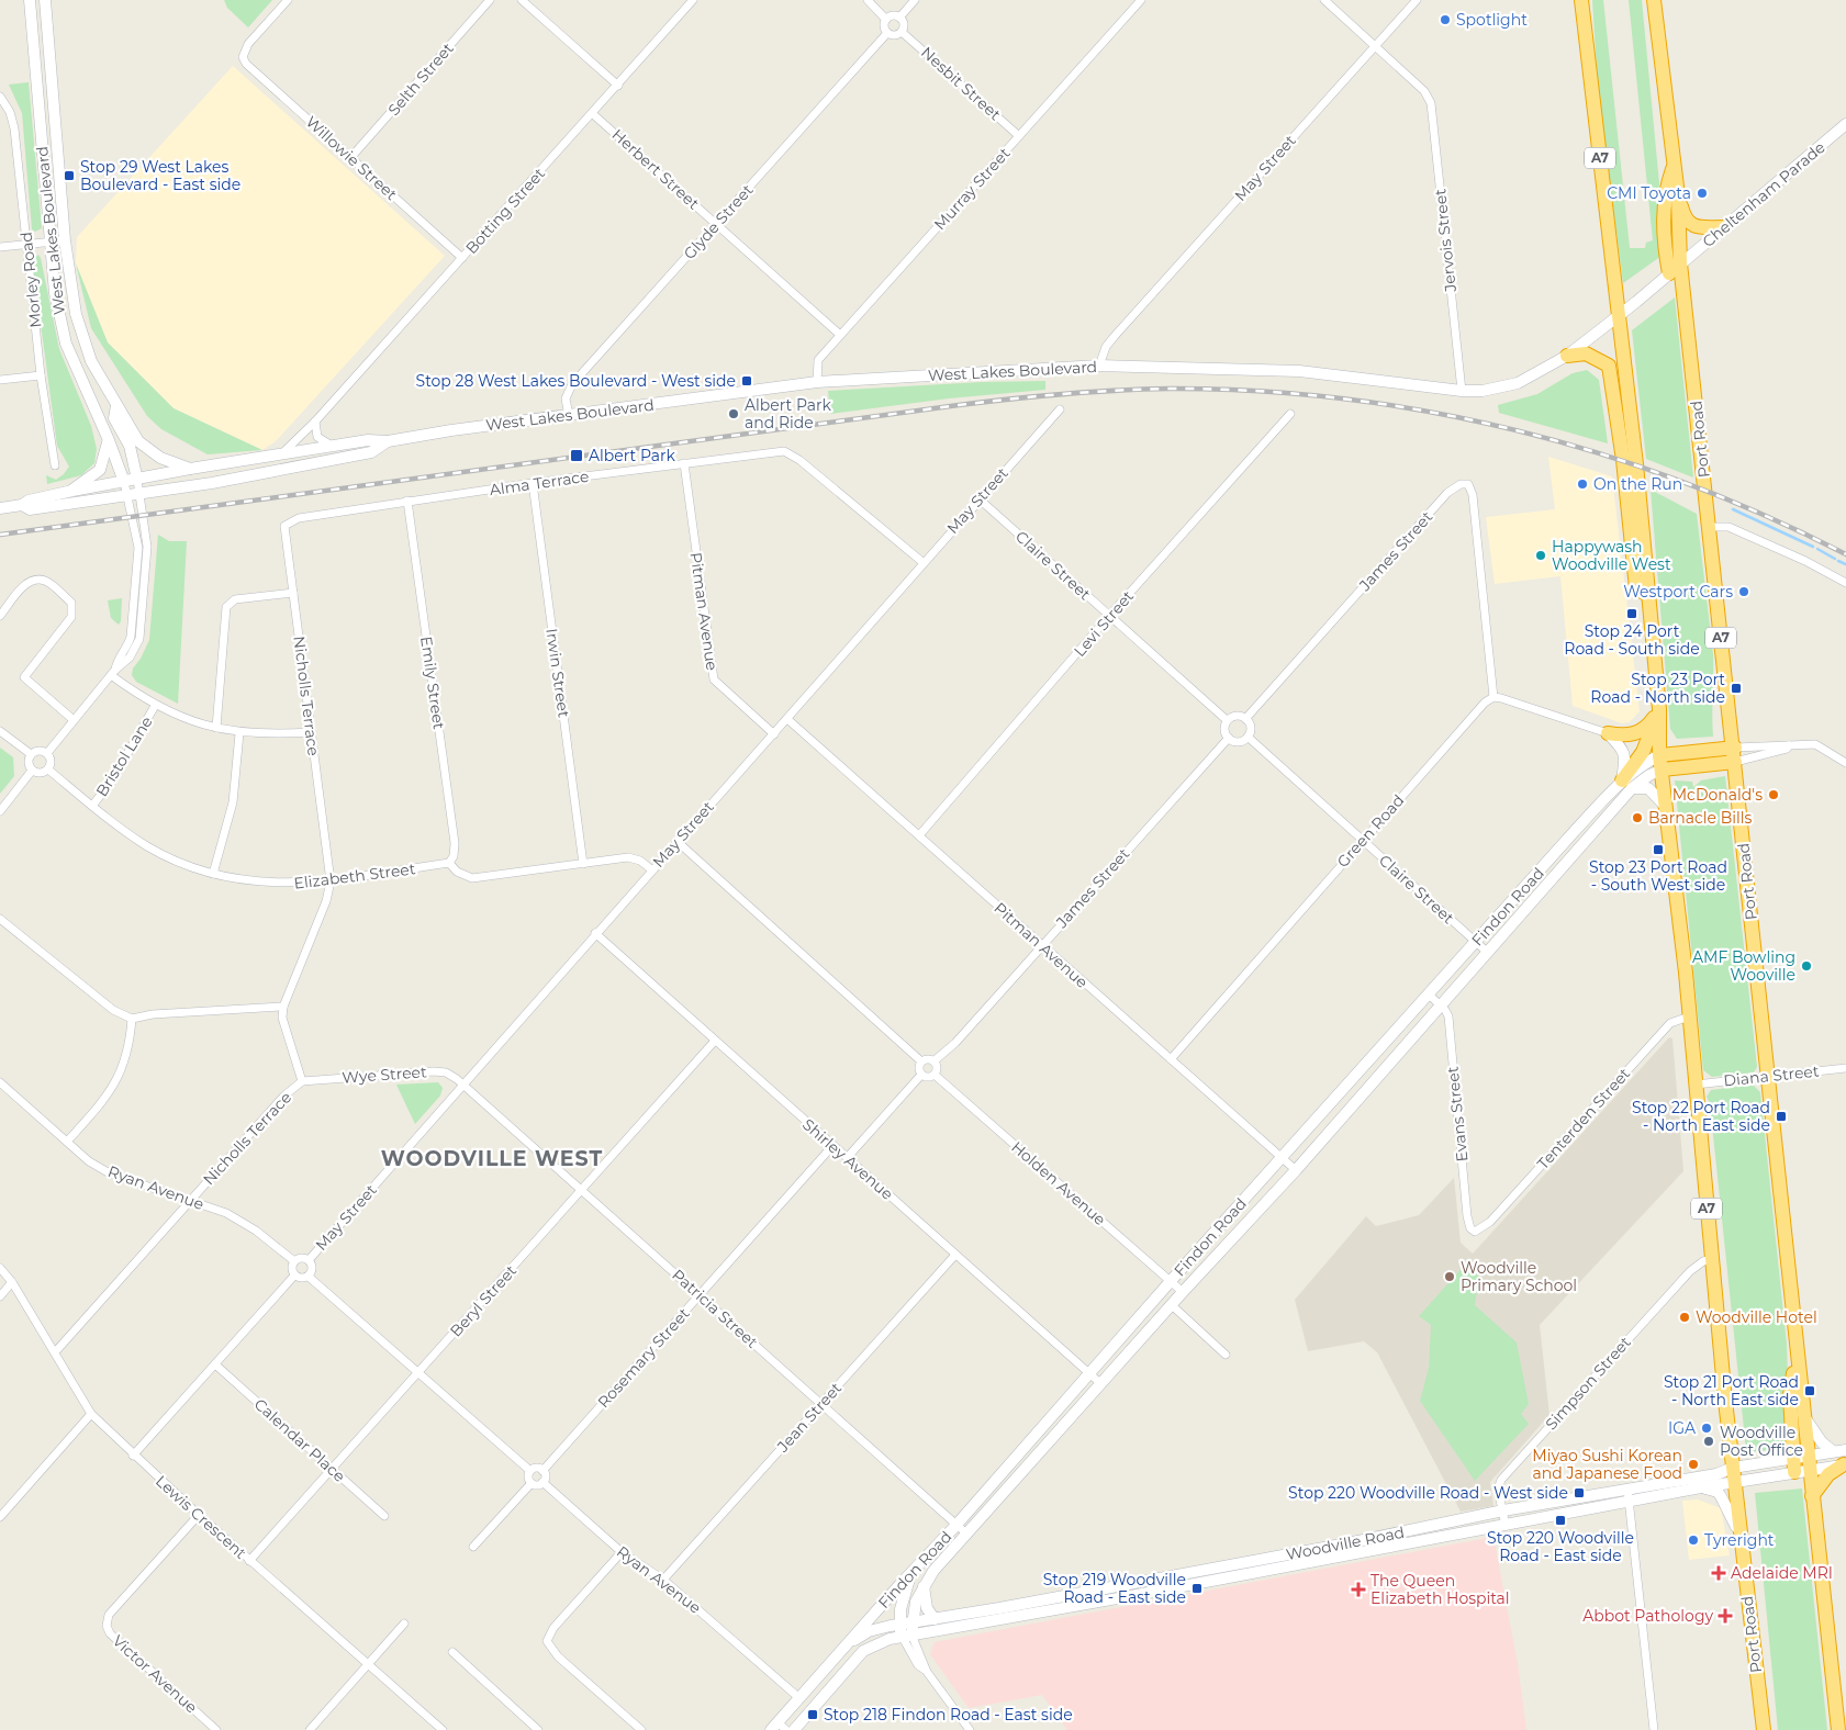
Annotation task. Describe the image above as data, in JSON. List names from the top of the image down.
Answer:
{
  "streets": {
    "highway": ["A7", "Port Road"],
    "main road": [
      "Cheltenham Parade",
      "West Lakes Boulevard",
      "Findon Road",
      "Woodville Road"
    ],
    "street": [
      "Selth Street",
      "Nesbit Street",
      "Willowie Street",
      "May Street",
      "Herbert Street",
      "Murray Street",
      "Botting Street",
      "Glyde Street",
      "Jervois Street",
      "Morley Road",
      "Alma Terrace",
      "James Street",
      "Claire Street",
      "Pitman Avenue",
      "Levi Street",
      "Irwin Street",
      "Emily Street",
      "Nicholls Terrace",
      "Bristol Lane",
      "Green Road",
      "Elizabeth Street",
      "Wye Street",
      "Diana Street",
      "Evans Street",
      "Tenterden Street",
      "Shirley Avenue",
      "Holden Avenue",
      "Ryan Avenue",
      "Beryl Street",
      "Patricia Street",
      "Rosemary Street",
      "Simpson Street",
      "Jean Street",
      "Calendar Place",
      "Lewis Crescent",
      "Victor Avenue"
    ]
  },
  "crossings": [
    ["Selth Street", "Willowie Street"],
    ["Nesbit Street", "Murray Street"],
    ["Nesbit Street", "Glyde Street"],
    ["Willowie Street", "Botting Street"],
    ["May Street", "West Lakes Boulevard"],
    ["May Street", "Jervois Street"],
    ["May Street", "Alma Terrace"],
    ["May Street", "Claire Street"],
    ["May Street", "Pitman Avenue"],
    ["May Street", "Wye Street"],
    ["May Street", "Shirley Avenue"],
    ["May Street", "Ryan Avenue"],
    ["May Street", "Patricia Street"],
    ["Herbert Street", "Murray Street"],
    ["Herbert Street", "Botting Street"],
    ["Herbert Street", "Glyde Street"],
    ["Murray Street", "West Lakes Boulevard"],
    ["Cheltenham Parade", "West Lakes Boulevard"],
    ["Cheltenham Parade", "Port Road"],
    ["Botting Street", "West Lakes Boulevard"],
    ["Glyde Street", "West Lakes Boulevard"],
    ["West Lakes Boulevard", "Jervois Street"],
    ["West Lakes Boulevard", "Port Road"],
    ["Port Road", "Findon Road"],
    ["Port Road", "Diana Street"],
    ["Port Road", "Tenterden Street"],
    ["Port Road", "Simpson Street"],
    ["Port Road", "Woodville Road"],
    ["Alma Terrace", "Pitman Avenue"],
    ["Alma Terrace", "Irwin Street"],
    ["Alma Terrace", "Emily Street"],
    ["Alma Terrace", "Nicholls Terrace"],
    ["James Street", "Claire Street"],
    ["James Street", "Pitman Avenue"],
    ["James Street", "Green Road"],
    ["James Street", "Holden Avenue"],
    ["Claire Street", "Levi Street"],
    ["Claire Street", "Green Road"],
    ["Claire Street", "Findon Road"],
    ["Pitman Avenue", "Levi Street"],
    ["Pitman Avenue", "Green Road"],
    ["Pitman Avenue", "Findon Road"],
    ["Emily Street", "Elizabeth Street"],
    ["Nicholls Terrace", "Elizabeth Street"],
    ["Nicholls Terrace", "Wye Street"],
    ["Nicholls Terrace", "Ryan Avenue"],
    ["Nicholls Terrace", "Lewis Crescent"],
    ["Bristol Lane", "Elizabeth Street"],
    ["Findon Road", "Evans Street"],
    ["Findon Road", "Shirley Avenue"],
    ["Findon Road", "Holden Avenue"],
    ["Findon Road", "Ryan Avenue"],
    ["Findon Road", "Patricia Street"],
    ["Findon Road", "Woodville Road"],
    ["Wye Street", "Patricia Street"],
    ["Evans Street", "Tenterden Street"],
    ["Shirley Avenue", "Beryl Street"],
    ["Shirley Avenue", "Rosemary Street"],
    ["Shirley Avenue", "Jean Street"],
    ["Ryan Avenue", "Rosemary Street"],
    ["Ryan Avenue", "Jean Street"],
    ["Beryl Street", "Patricia Street"],
    ["Beryl Street", "Calendar Place"],
    ["Beryl Street", "Lewis Crescent"],
    ["Patricia Street", "Rosemary Street"],
    ["Patricia Street", "Jean Street"],
    ["Simpson Street", "Woodville Road"],
    ["Lewis Crescent", "Victor Avenue"]
  ],
  "districts": ["WOODVILLE WEST"],
  "places": {
    "other": [
      "Spotlight",
      "CMI Toyota",
      "Albert Park and Ride",
      "On the Run",
      "Happywash Woodville West",
      "Westport Cars",
      "McDonald's",
      "Barnacle Bills",
      "AMF Bowling Wooville",
      "Woodville Primary School",
      "Woodville Hotel",
      "IGA",
      "Woodville Post Office",
      "Miyao Sushi Korean and Japanese Food",
      "Tyreright"
    ],
    "transit": [
      "Stop 29 West Lakes Boulevard - East side",
      "Stop 28 West Lakes Boulevard - West side",
      "Albert Park",
      "Stop 24 Port Road - South side",
      "Stop 23 Port Road - North side",
      "Stop 23 Port Road - South West side",
      "Stop 22 Port Road - North East side",
      "Stop 21 Port Road - North East side",
      "Stop 220 Woodville Road - West side",
      "Stop 220 Woodville Road - East side",
      "Stop 219 Woodville Road - East side",
      "Stop 218 Findon Road - East side"
    ],
    "health": ["Adelaide MRI", "The Queen Elizabeth Hospital", "Abbot Pathology"]
  }
}
